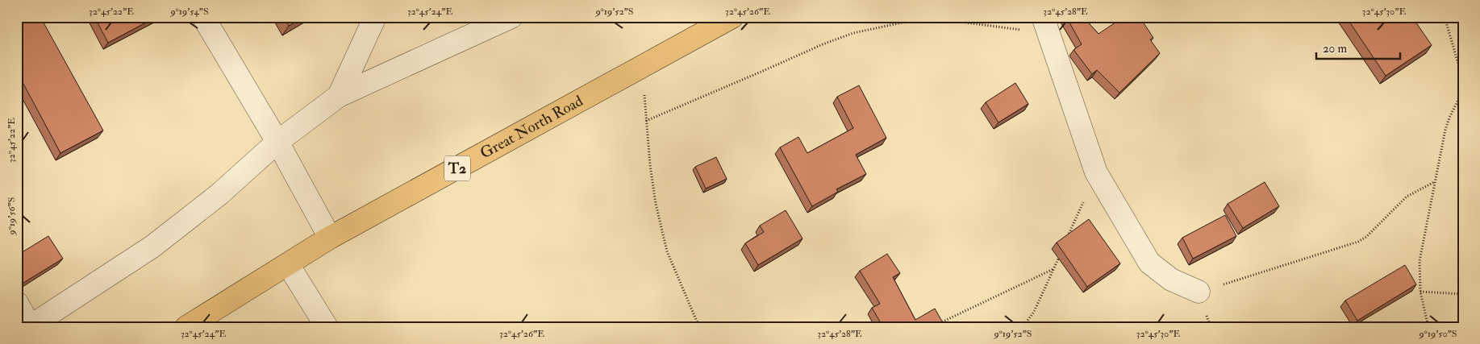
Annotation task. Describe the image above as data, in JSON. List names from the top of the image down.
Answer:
{
  "streets": {
    "highway": ["Great North Road", "T2"]
  },
  "scale_bar": "20 m",
  "coordinates": [
    "32°45'22\"E",
    "9°19'54\"S",
    "32°45'24\"E",
    "9°19'52\"S",
    "32°45'26\"E",
    "32°45'28\"E",
    "32°45'30\"E",
    "9°19'56\"S",
    "9°19'50\"S"
  ]
}
